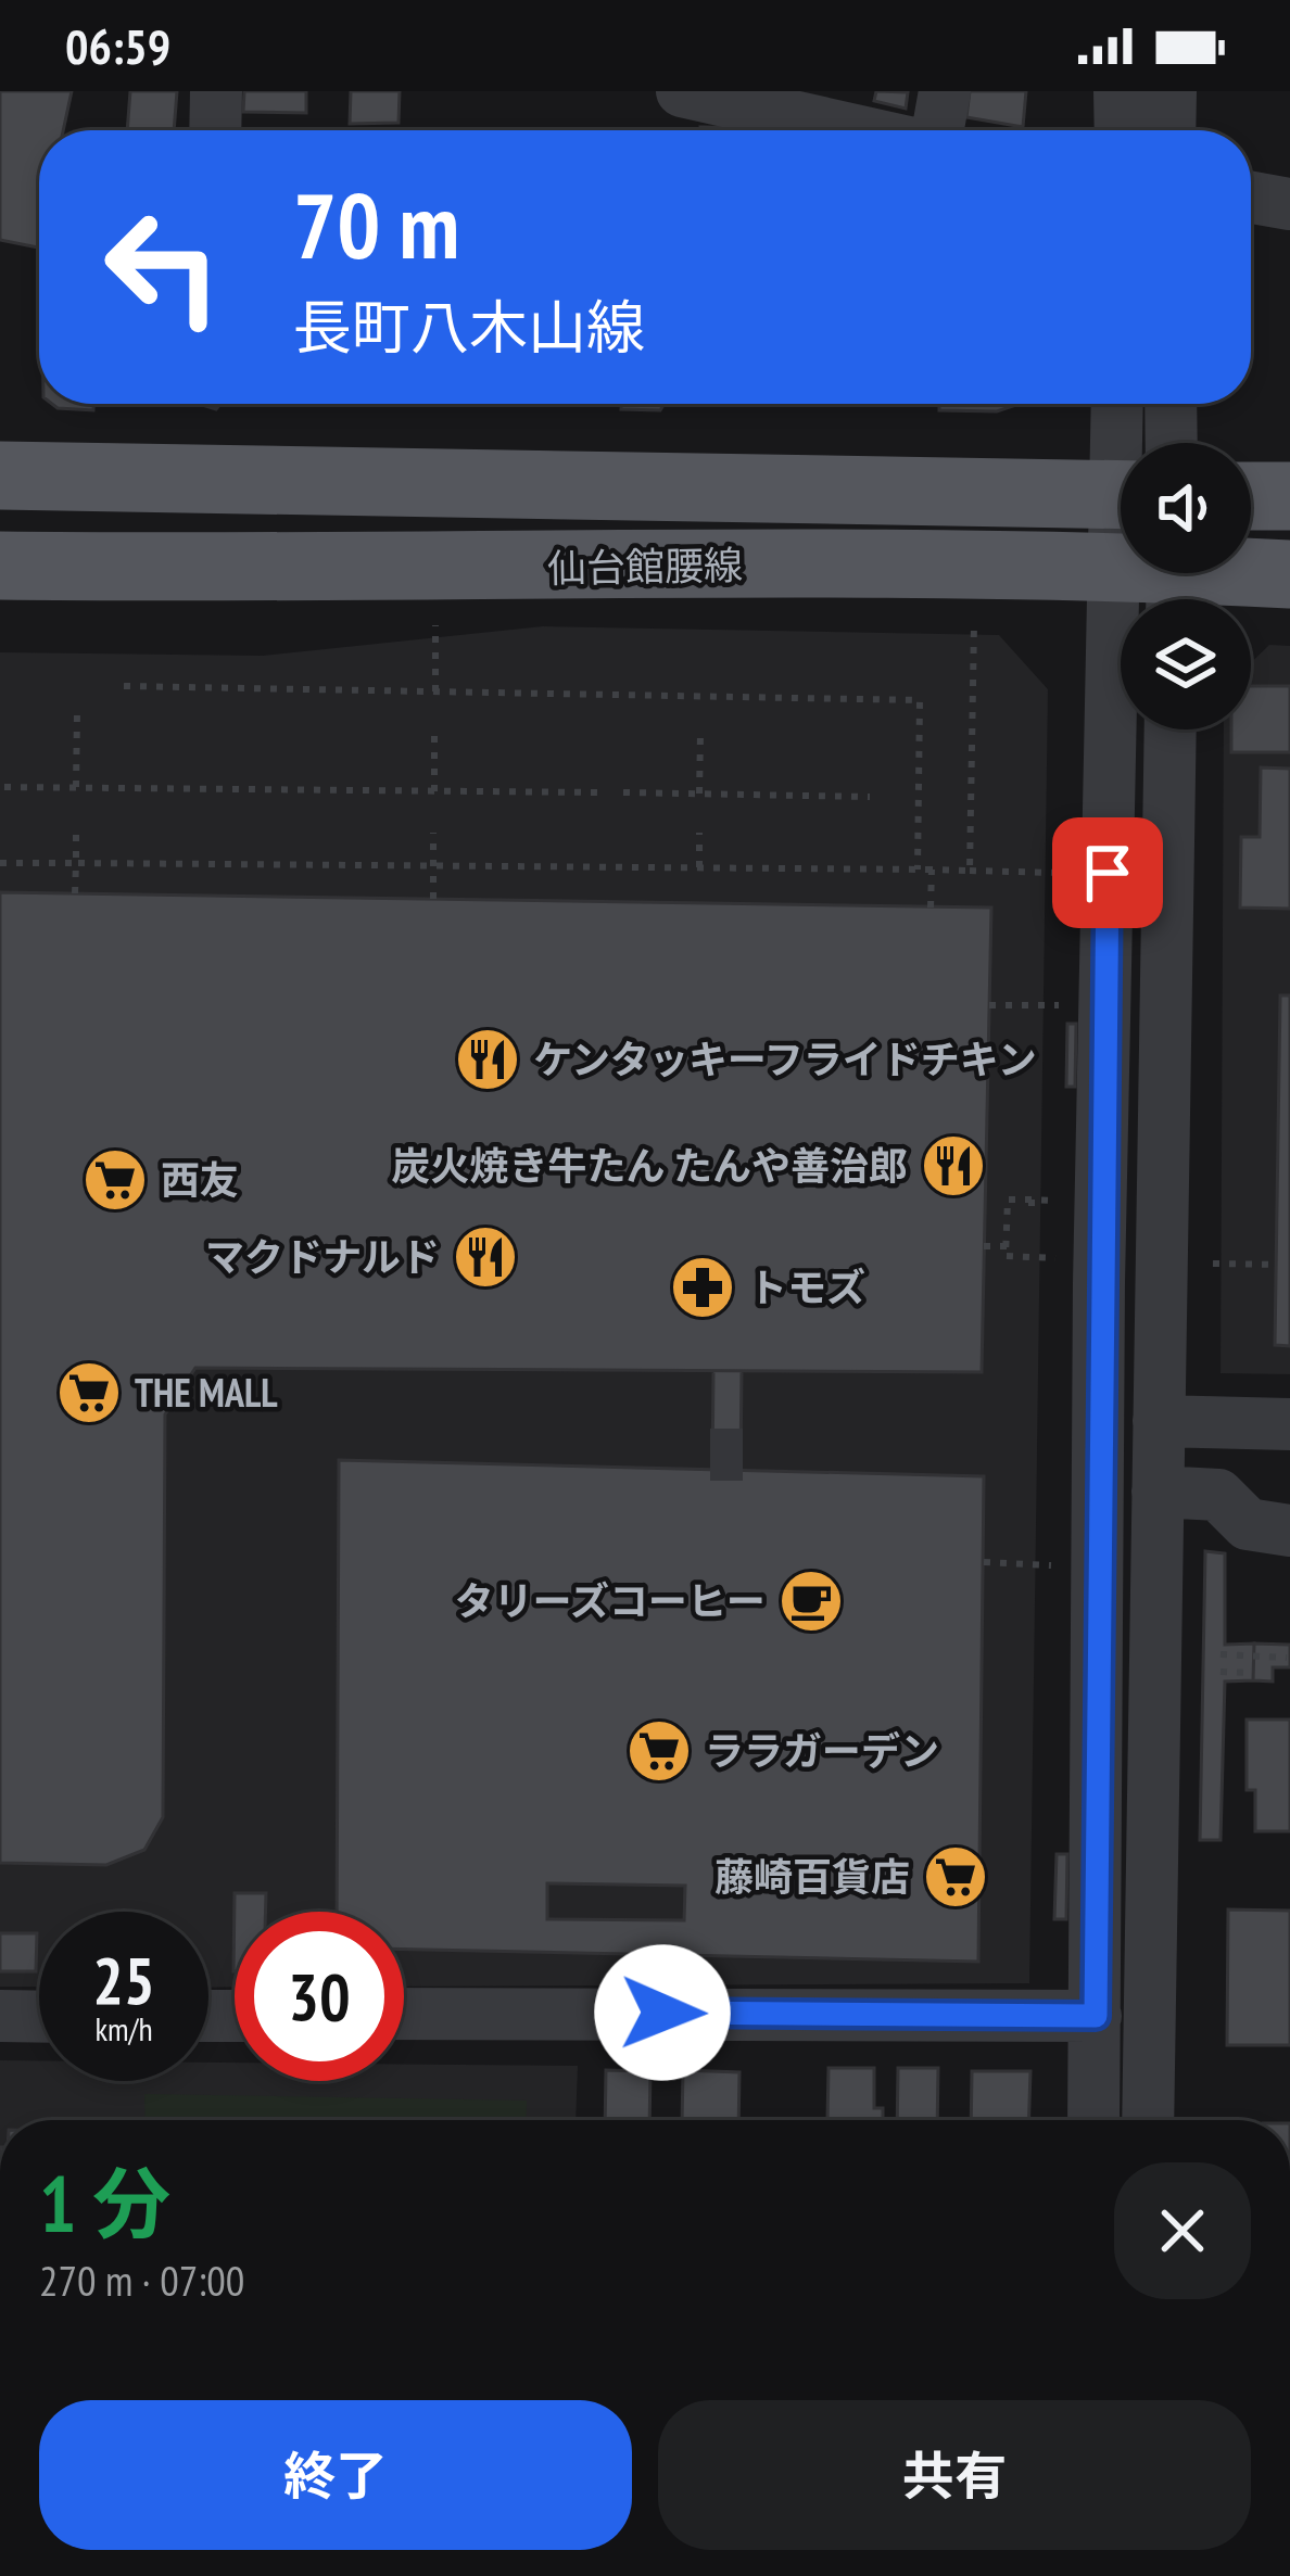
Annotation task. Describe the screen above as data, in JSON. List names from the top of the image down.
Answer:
{
  "streets": {
    "main road": ["仙台館腰線"]
  },
  "places": {
    "restaurant": ["ケンタッキーフライドチキン", "炭火焼き牛たん たんや善治郎", "マクドナルド"],
    "supermarket": [
      "西友",
      "THE MALL",
      "ララガーデン",
      "藤崎百貨店"
    ],
    "pharmacy": ["トモズ"],
    "cafe": ["タリーズコーヒー"]
  },
  "page": {
    "status": "06:59",
    "turn": ["70 m", "長町八木山線"],
    "speed": "25 km/h",
    "limit": "30",
    "heading": ["1 分", "270 m · 07:00"],
    "buttons": ["終了", "共有"]
  }
}
